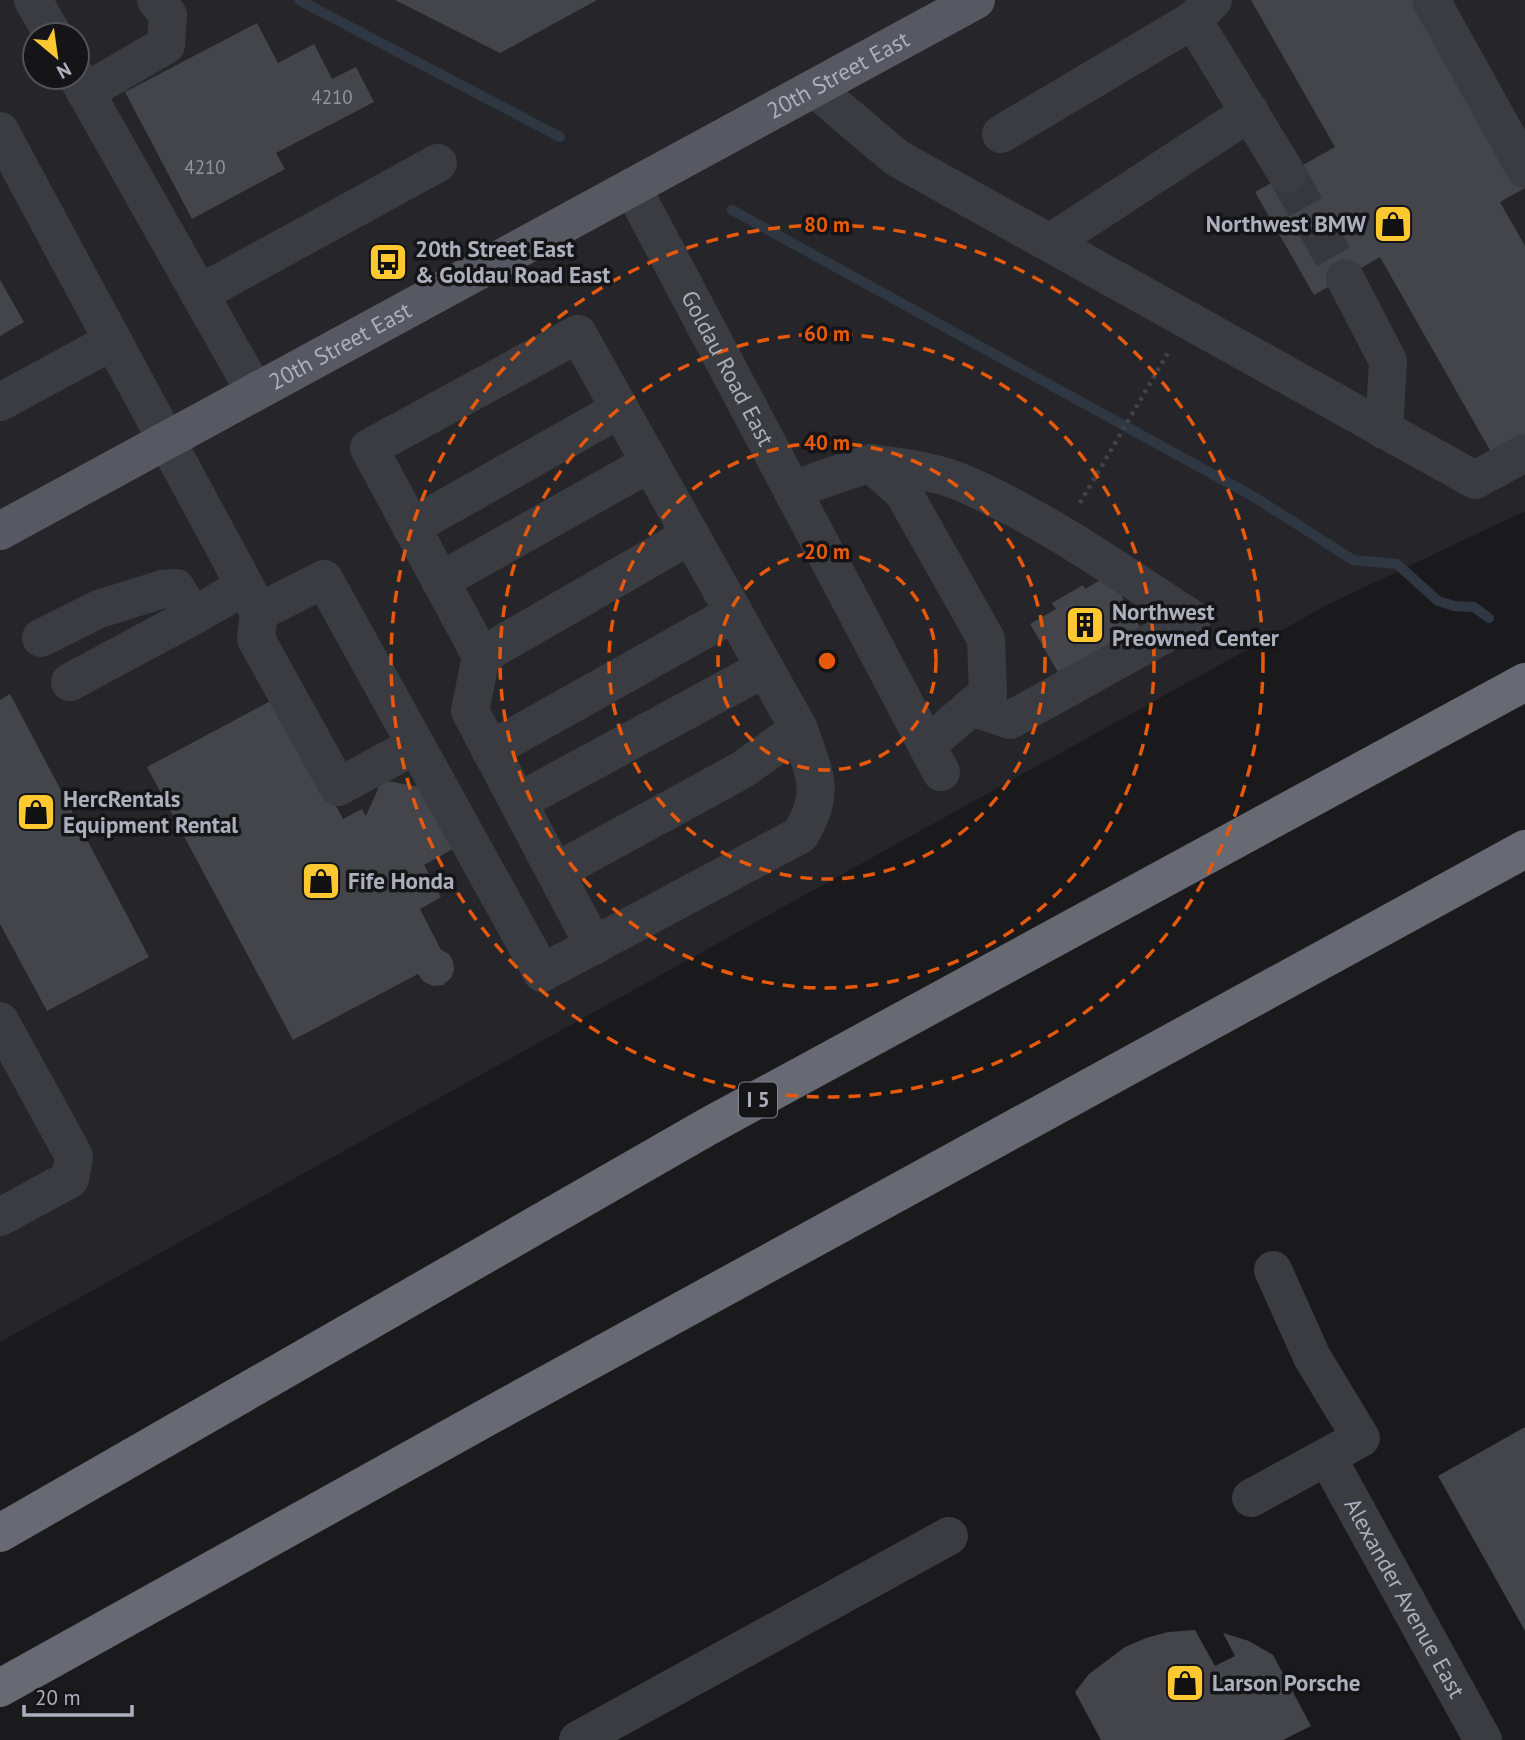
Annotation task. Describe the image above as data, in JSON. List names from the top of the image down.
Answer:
{
  "streets": {
    "highway": ["I 5"],
    "main road": ["20th Street East"],
    "street": ["Goldau Road East", "Alexander Avenue East"]
  },
  "crossings": [
    ["20th Street East", "Goldau Road East"]
  ],
  "places": {
    "shop": [
      "Northwest BMW",
      "HercRentals Equipment Rental",
      "Fife Honda",
      "Larson Porsche"
    ],
    "bus stop": ["20th Street East & Goldau Road East"],
    "building": ["Northwest Preowned Center"]
  },
  "house_numbers": ["4210", "4210"],
  "scale_bar": "20 m",
  "north": "bottom right",
  "rings": [
    "80 m",
    "60 m",
    "40 m",
    "20 m"
  ]
}
